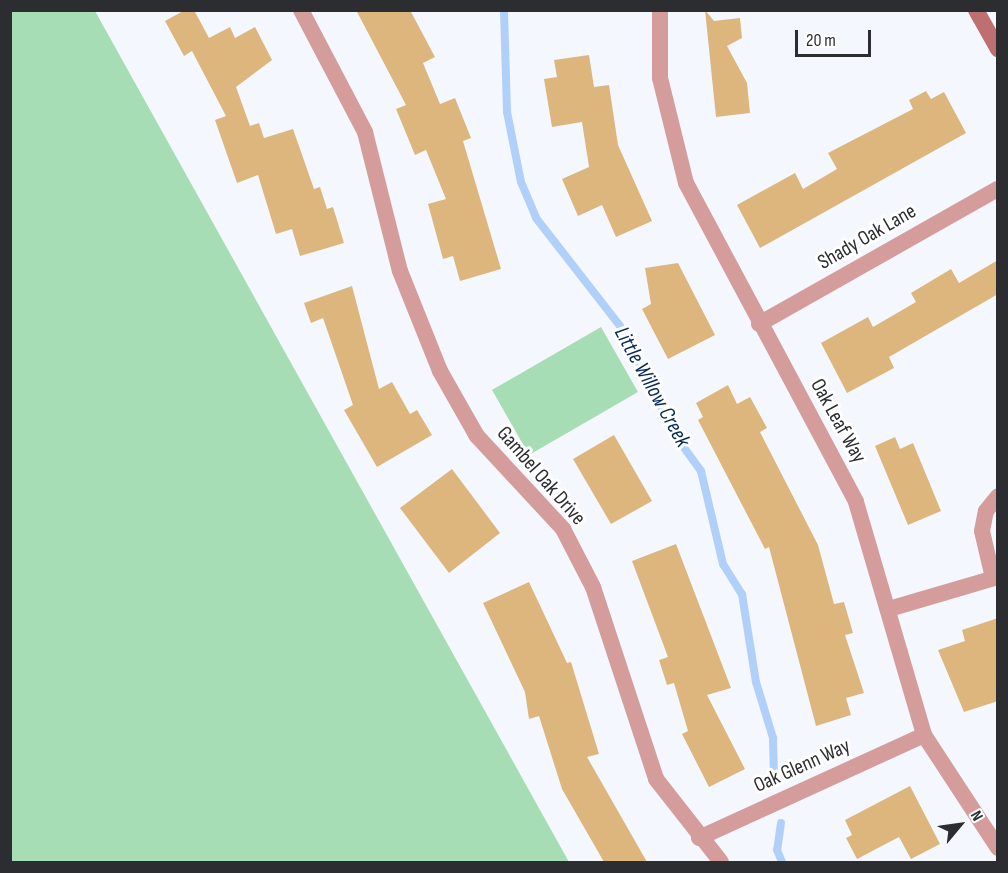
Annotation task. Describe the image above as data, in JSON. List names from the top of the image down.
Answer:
{
  "streets": {
    "street": [
      "Shady Oak Lane",
      "Oak Leaf Way",
      "Gambel Oak Drive",
      "Oak Glenn Way"
    ]
  },
  "crossings": [
    ["Shady Oak Lane", "Oak Leaf Way"],
    ["Oak Leaf Way", "Oak Glenn Way"],
    ["Gambel Oak Drive", "Oak Glenn Way"]
  ],
  "water": ["Little Willow Creek"],
  "scale_bar": "20 m",
  "north": "top right"
}
